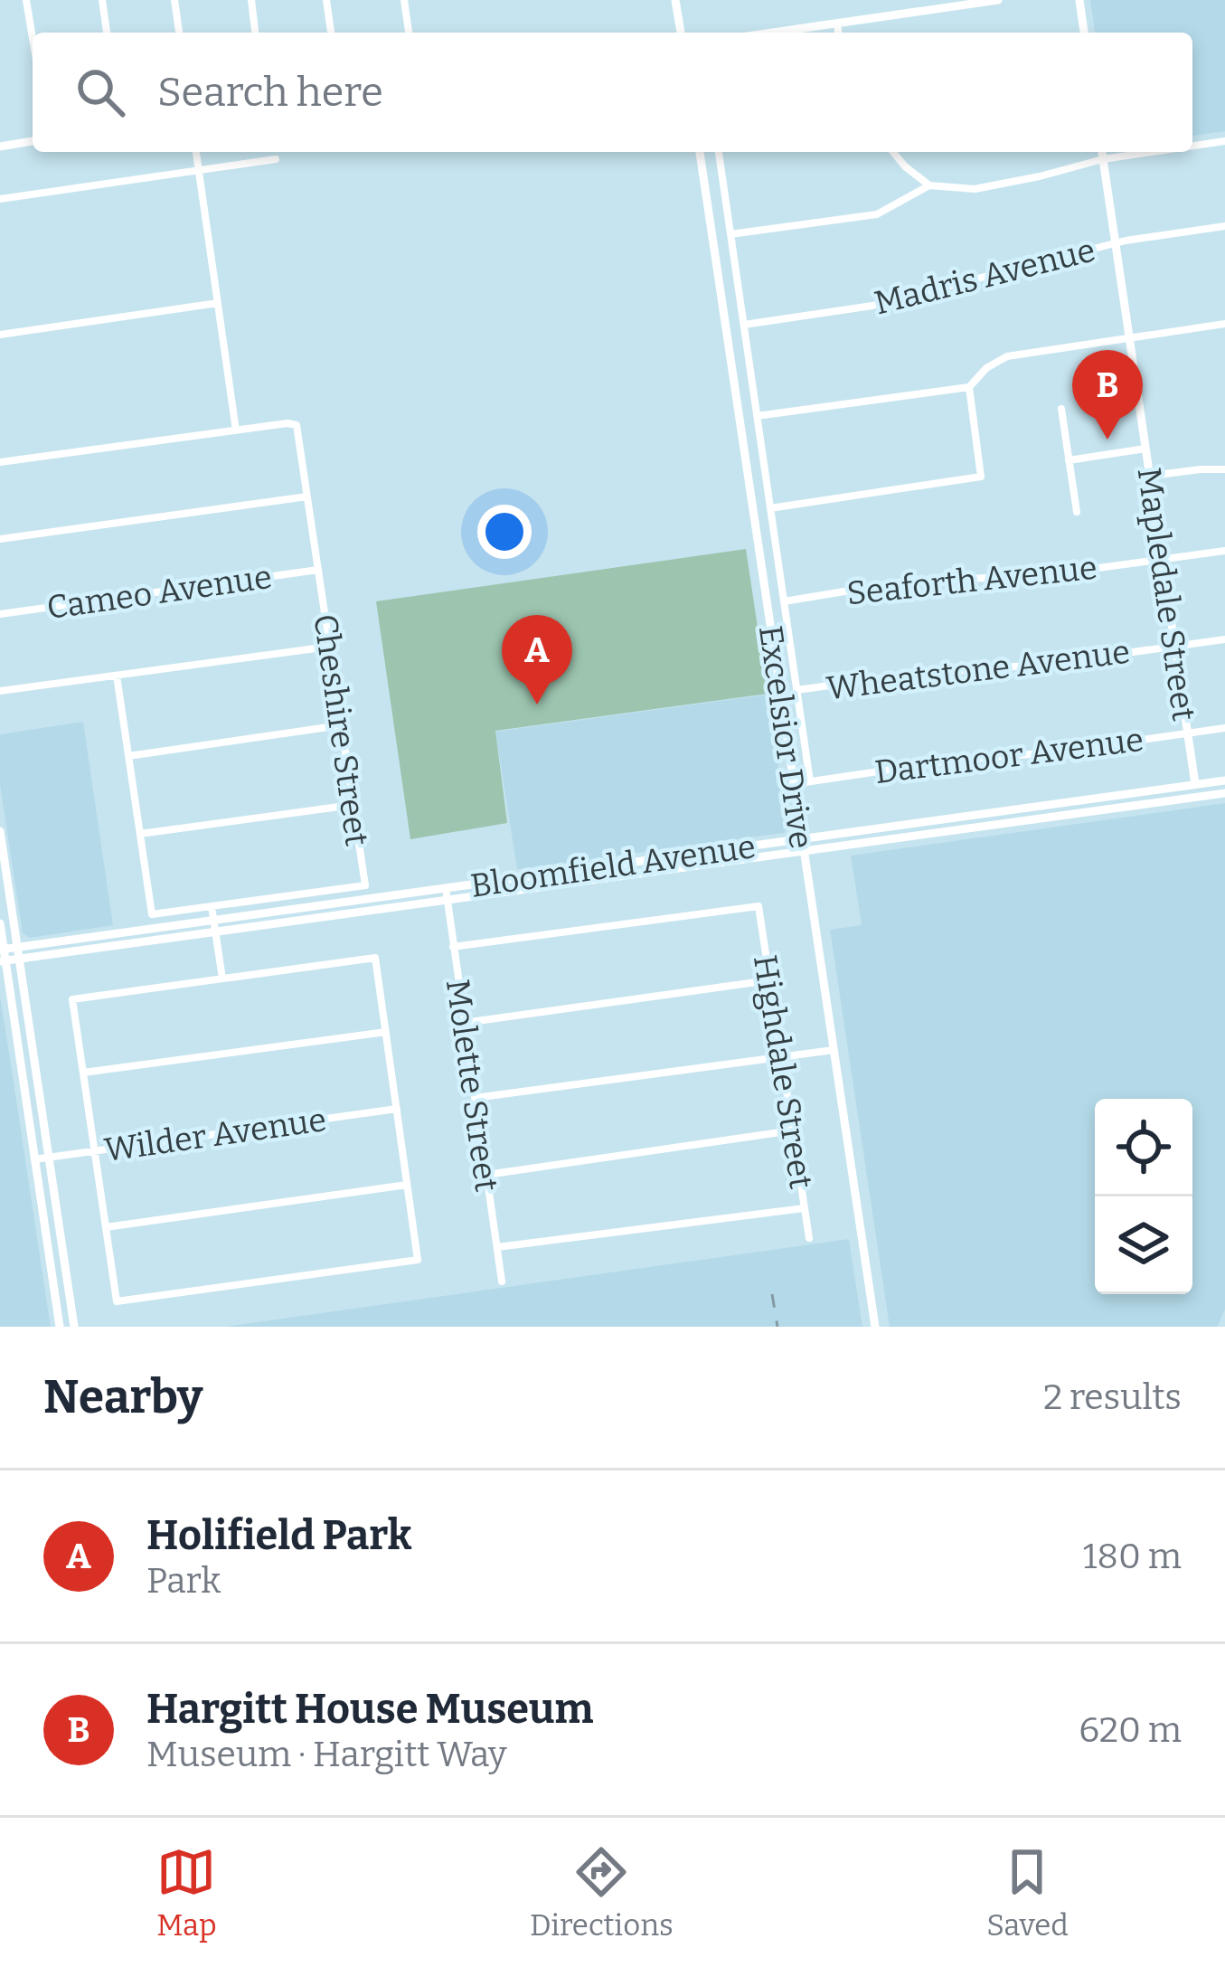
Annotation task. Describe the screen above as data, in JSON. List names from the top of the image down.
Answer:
{
  "streets": {
    "main road": ["Mapledale Street", "Excelsior Drive", "Bloomfield Avenue"],
    "street": [
      "Madris Avenue",
      "Seaforth Avenue",
      "Cameo Avenue",
      "Wheatstone Avenue",
      "Cheshire Street",
      "Dartmoor Avenue",
      "Highdale Street",
      "Molette Street",
      "Wilder Avenue"
    ]
  },
  "crossings": [
    ["Madris Avenue", "Mapledale Street"],
    ["Madris Avenue", "Excelsior Drive"],
    ["Seaforth Avenue", "Mapledale Street"],
    ["Seaforth Avenue", "Excelsior Drive"],
    ["Cameo Avenue", "Cheshire Street"],
    ["Mapledale Street", "Wheatstone Avenue"],
    ["Mapledale Street", "Dartmoor Avenue"],
    ["Mapledale Street", "Bloomfield Avenue"],
    ["Wheatstone Avenue", "Excelsior Drive"],
    ["Excelsior Drive", "Dartmoor Avenue"],
    ["Excelsior Drive", "Bloomfield Avenue"],
    ["Bloomfield Avenue", "Molette Street"],
    ["Highdale Street", "Molette Street"]
  ],
  "page": {
    "search": "Search here",
    "pins": ["B", "A"],
    "heading": ["Nearby", "2 results"],
    "list": [
      {
        "mark": "A",
        "name": "Holifield Park",
        "note": "Park",
        "value": "180 m"
      },
      {
        "mark": "B",
        "name": "Hargitt House Museum",
        "note": "Museum · Hargitt Way",
        "value": "620 m"
      }
    ],
    "nav": ["Map", "Directions", "Saved"]
  }
}
